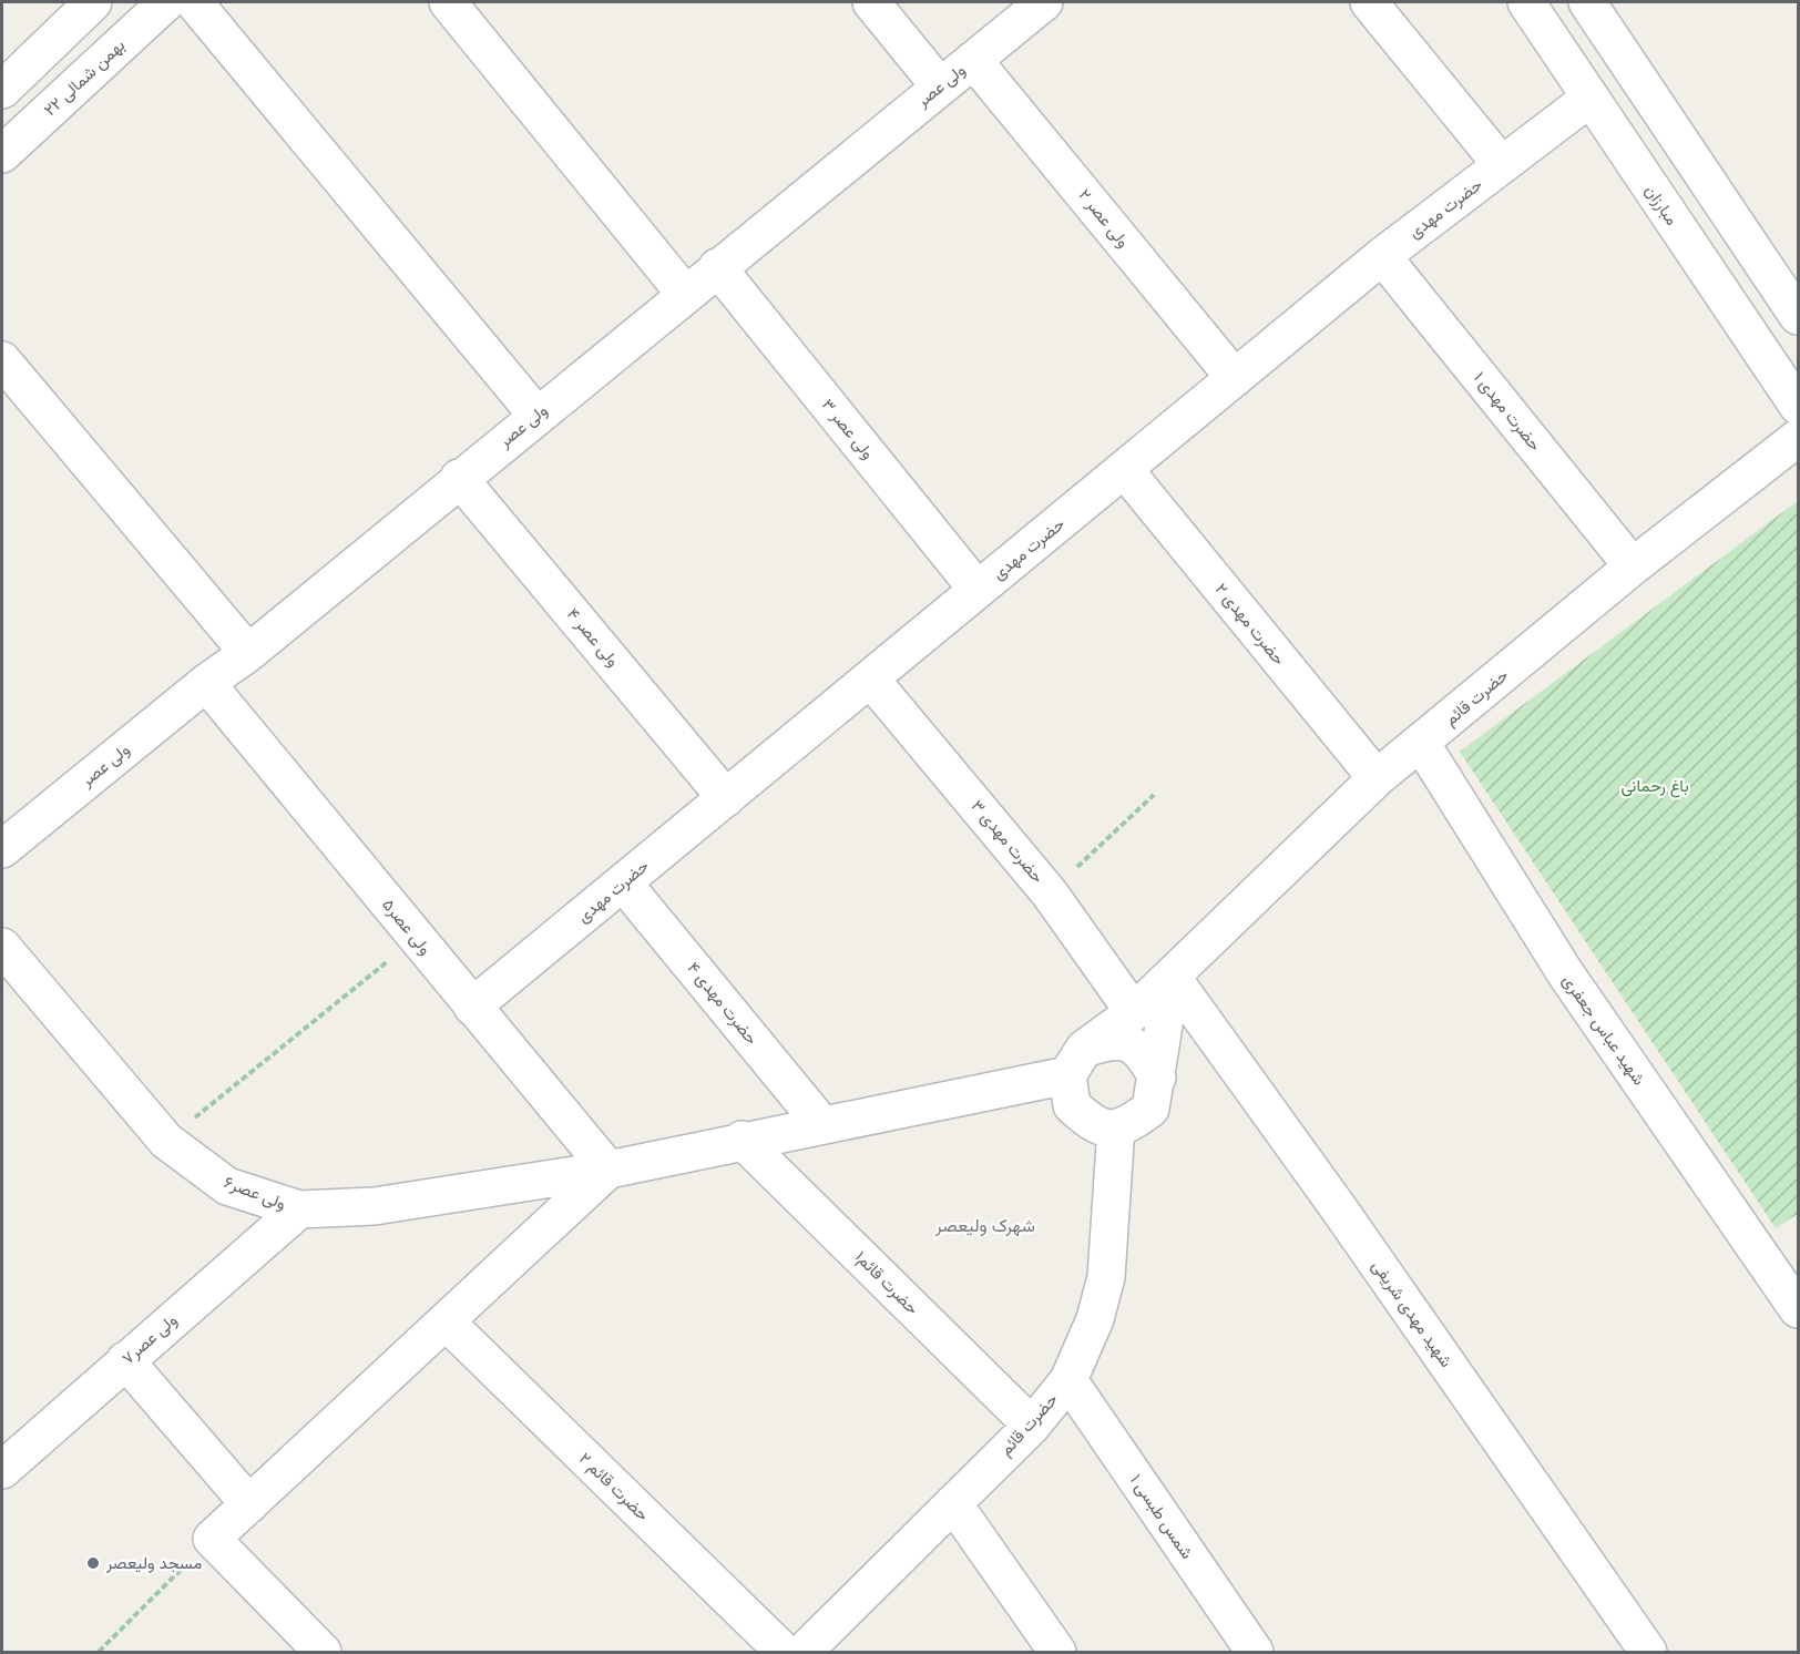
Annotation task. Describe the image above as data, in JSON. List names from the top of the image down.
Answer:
{
  "streets": {
    "street": [
      "۲۲ بهمن شمالی",
      "ولی عصر",
      "مبارزان",
      "حضرت مهدی",
      "ولی عصر ۲",
      "حضرت مهدی ۱",
      "ولی عصر ۳",
      "حضرت مهدی ۲",
      "ولی عصر ۴",
      "حضرت قائم",
      "حضرت مهدی ۳",
      "ولی عصر۵",
      "حضرت مهدی ۴",
      "شهید عباس جعفری",
      "ولی عصر۶",
      "حضرت قائم۱",
      "شهید مهدی شریفی",
      "ولی عصر۷",
      "حضرت قائم ۲",
      "شمس طبسی ۱"
    ]
  },
  "crossings": [
    ["ولی عصر", "ولی عصر ۲"],
    ["ولی عصر", "ولی عصر ۳"],
    ["ولی عصر", "ولی عصر ۴"],
    ["ولی عصر", "ولی عصر۵"],
    ["مبارزان", "حضرت مهدی"],
    ["حضرت مهدی", "ولی عصر ۲"],
    ["حضرت مهدی", "حضرت مهدی ۱"],
    ["حضرت مهدی", "ولی عصر ۳"],
    ["حضرت مهدی", "حضرت مهدی ۲"],
    ["حضرت مهدی", "ولی عصر ۴"],
    ["حضرت مهدی", "حضرت مهدی ۳"],
    ["حضرت مهدی", "ولی عصر۵"],
    ["حضرت مهدی", "حضرت مهدی ۴"],
    ["حضرت مهدی ۱", "حضرت قائم"],
    ["حضرت مهدی ۲", "حضرت قائم"],
    ["حضرت قائم", "حضرت مهدی ۳"],
    ["حضرت قائم", "شهید عباس جعفری"],
    ["حضرت قائم", "حضرت قائم۱"],
    ["حضرت قائم", "شهید مهدی شریفی"],
    ["حضرت قائم", "شمس طبسی ۱"],
    ["ولی عصر۵", "ولی عصر۶"],
    ["ولی عصر۶", "ولی عصر۷"]
  ],
  "districts": ["شهرک ولیعصر"],
  "parks": ["باغ رحمانی"],
  "places": ["مسجد ولیعصر"]
}
